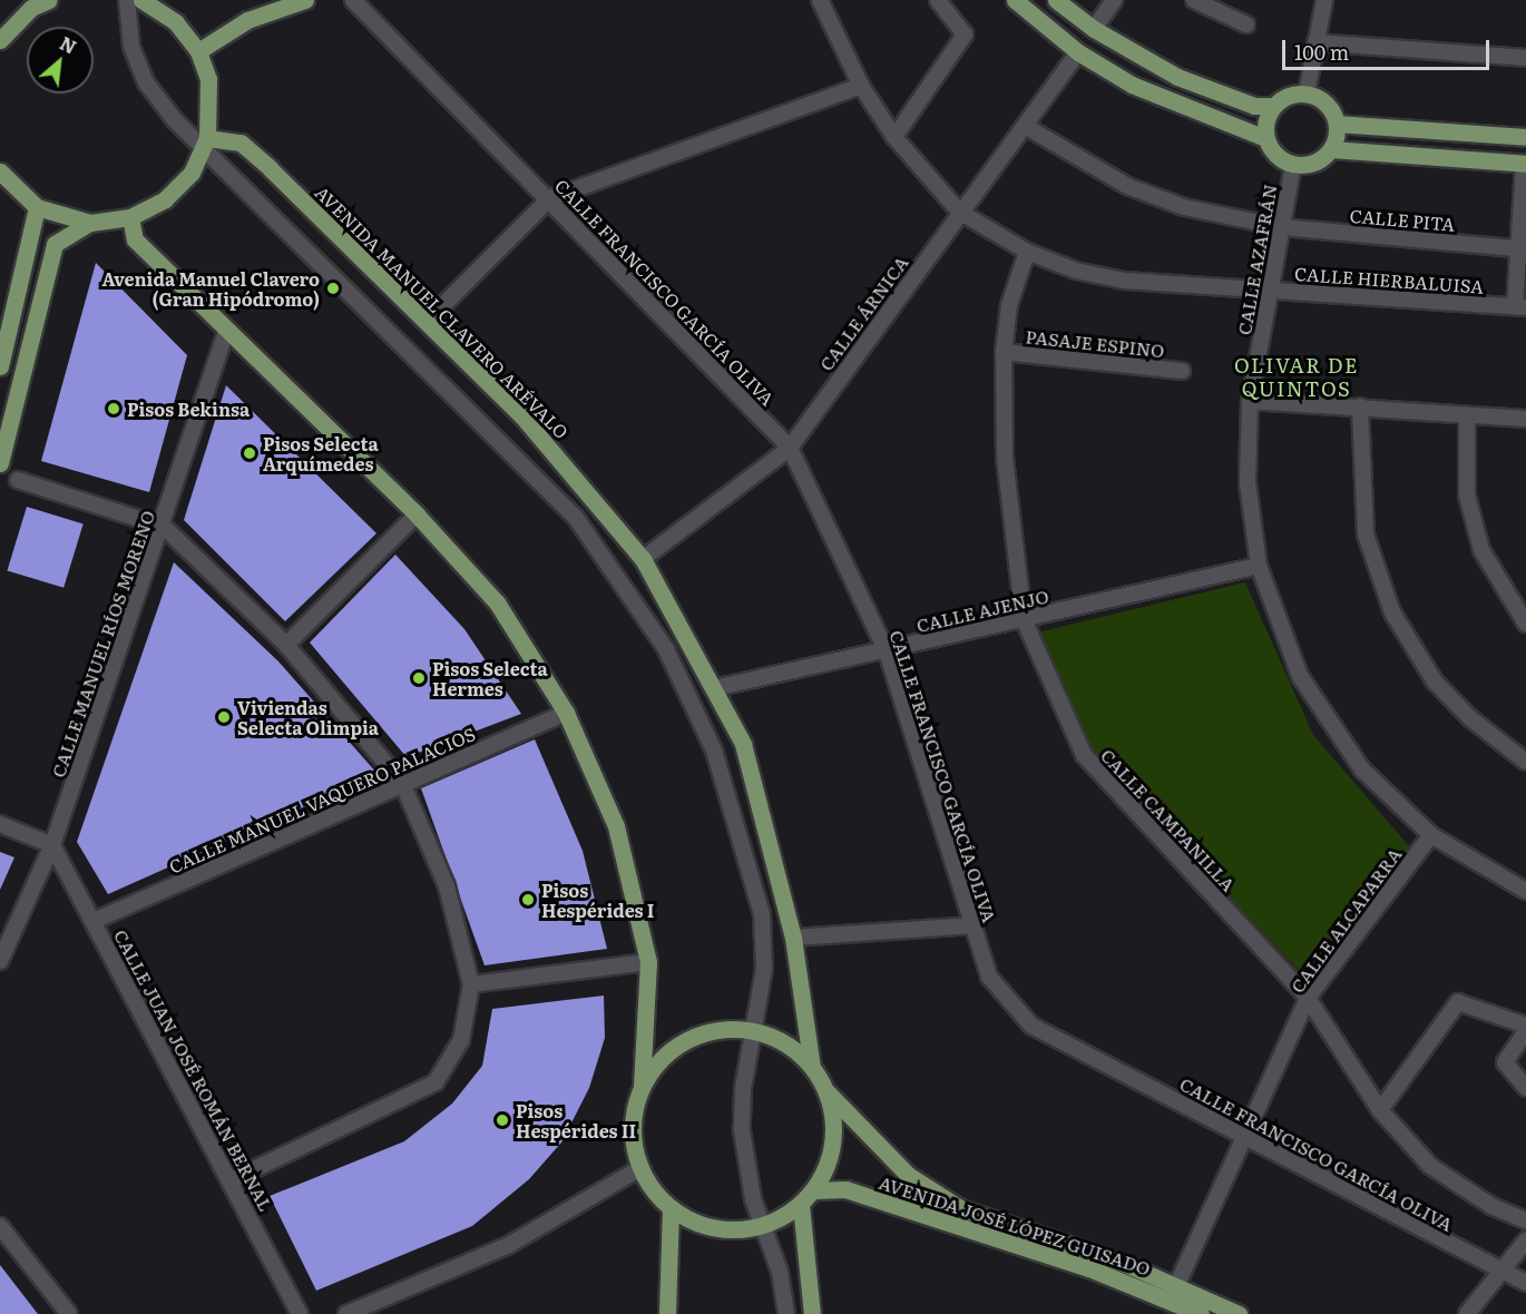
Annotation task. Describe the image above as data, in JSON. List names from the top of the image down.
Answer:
{
  "streets": {
    "main road": ["AVENIDA MANUEL CLAVERO ARÉVALO", "AVENIDA JOSÉ LÓPEZ GUISADO"],
    "street": [
      "CALLE PITA",
      "CALLE AZAFRÁN",
      "CALLE HIERBALUISA",
      "CALLE FRANCISCO GARCÍA OLIVA",
      "CALLE ÁRNICA",
      "PASAJE ESPINO",
      "CALLE AJENJO",
      "CALLE MANUEL RÍOS MORENO",
      "CALLE MANUEL VAQUERO PALACIOS",
      "CALLE CAMPANILLA",
      "CALLE ALCAPARRA",
      "CALLE JUAN JOSÉ ROMÁN BERNAL"
    ]
  },
  "crossings": [
    ["CALLE PITA", "CALLE AZAFRÁN"],
    ["CALLE PITA", "CALLE ÁRNICA"],
    ["CALLE AZAFRÁN", "CALLE HIERBALUISA"],
    ["CALLE AZAFRÁN", "CALLE AJENJO"],
    ["CALLE AZAFRÁN", "CALLE ALCAPARRA"],
    ["CALLE HIERBALUISA", "CALLE ÁRNICA"],
    ["CALLE HIERBALUISA", "CALLE CAMPANILLA"],
    ["CALLE FRANCISCO GARCÍA OLIVA", "CALLE ÁRNICA"],
    ["CALLE FRANCISCO GARCÍA OLIVA", "CALLE AJENJO"],
    ["CALLE FRANCISCO GARCÍA OLIVA", "CALLE ALCAPARRA"],
    ["AVENIDA MANUEL CLAVERO ARÉVALO", "CALLE ÁRNICA"],
    ["AVENIDA MANUEL CLAVERO ARÉVALO", "CALLE AJENJO"],
    ["PASAJE ESPINO", "CALLE CAMPANILLA"],
    ["CALLE AJENJO", "CALLE CAMPANILLA"],
    ["CALLE MANUEL RÍOS MORENO", "CALLE JUAN JOSÉ ROMÁN BERNAL"],
    ["CALLE MANUEL VAQUERO PALACIOS", "CALLE JUAN JOSÉ ROMÁN BERNAL"],
    ["CALLE CAMPANILLA", "CALLE ALCAPARRA"],
    ["CALLE ALCAPARRA", "AVENIDA JOSÉ LÓPEZ GUISADO"]
  ],
  "districts": ["OLIVAR DE QUINTOS"],
  "places": [
    "Avenida Manuel Clavero (Gran Hipódromo)",
    "Pisos Bekinsa",
    "Pisos Selecta Arquímedes",
    "Pisos Selecta Hermes",
    "Viviendas Selecta Olimpia",
    "Pisos Hespérides I",
    "Pisos Hespérides II"
  ],
  "scale_bar": "100 m",
  "north": "top right"
}
